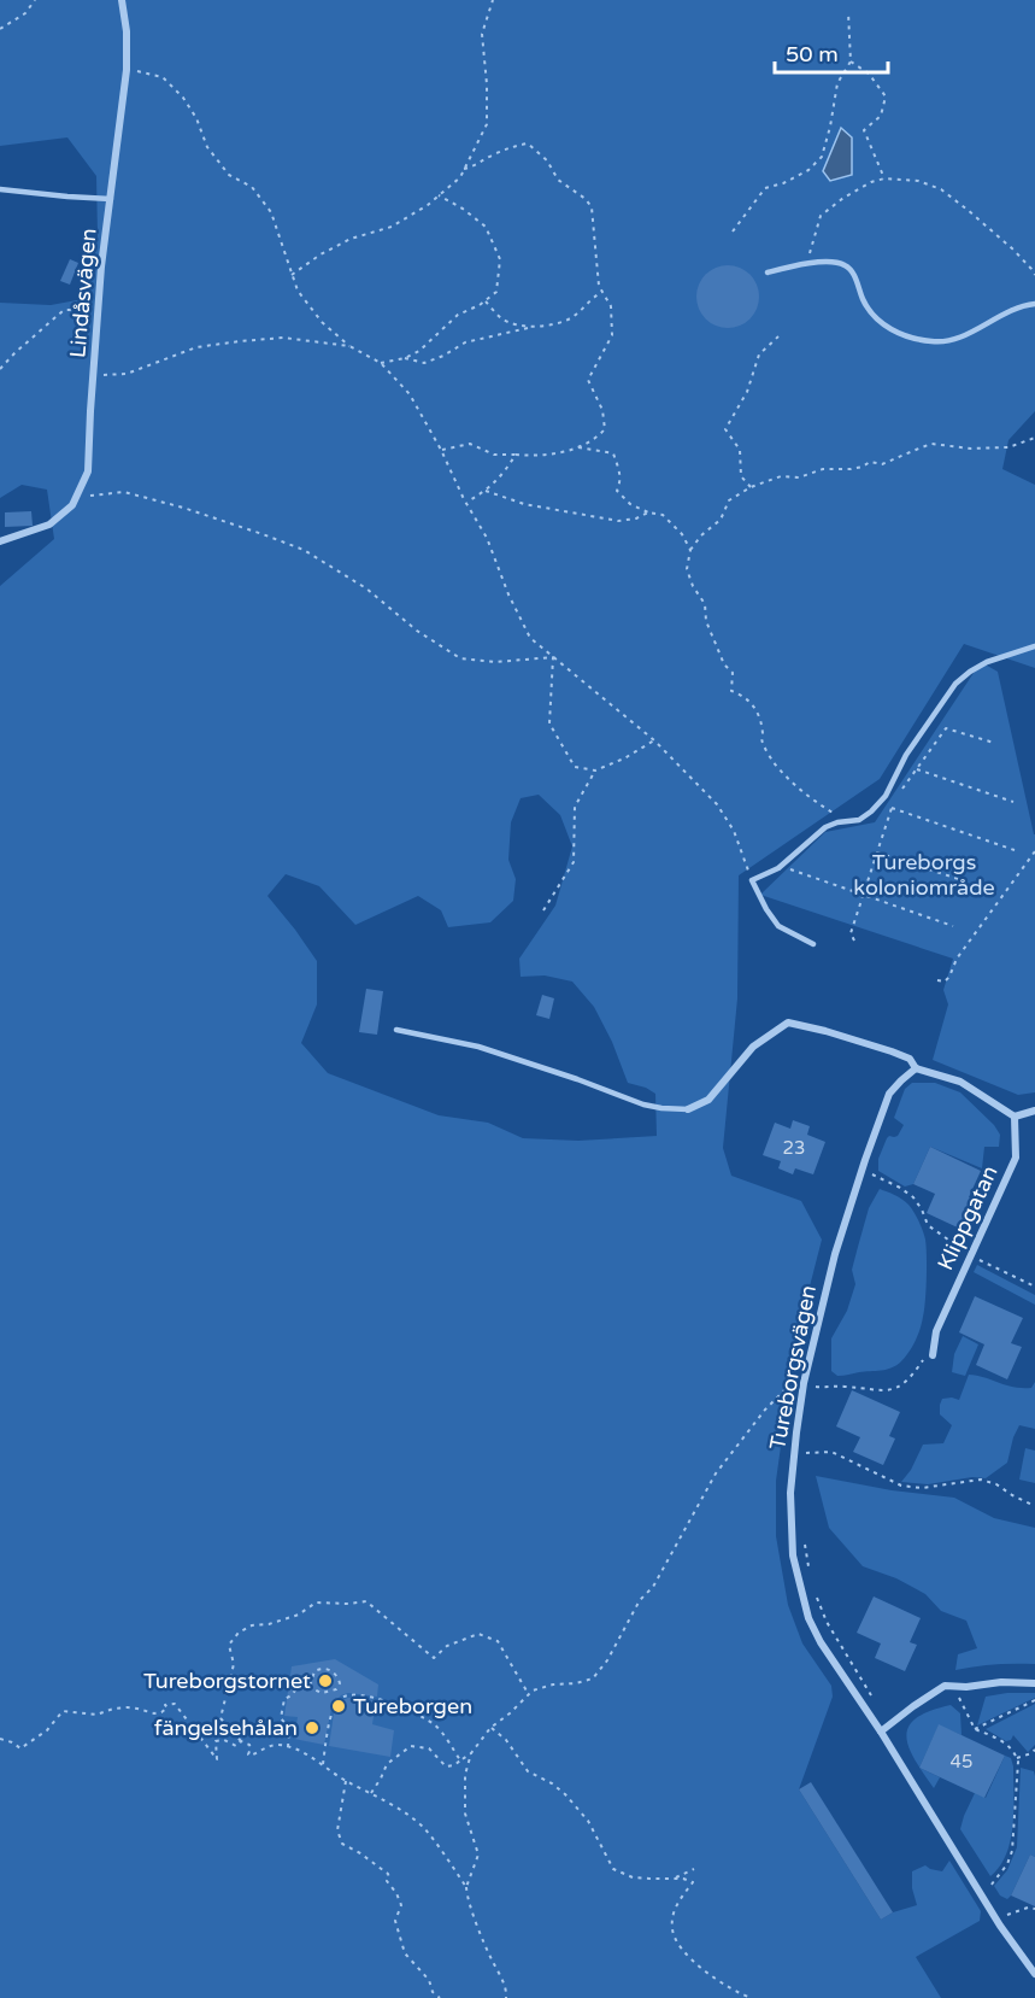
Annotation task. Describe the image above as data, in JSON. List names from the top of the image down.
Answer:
{
  "streets": {
    "street": ["Lindåsvägen", "Klippgatan", "Tureborgsvägen"]
  },
  "parks": ["Tureborgs koloniområde"],
  "places": ["Tureborgstornet", "Tureborgen", "fängelsehålan"],
  "house_numbers": ["23", "45"],
  "scale_bar": "50 m"
}
